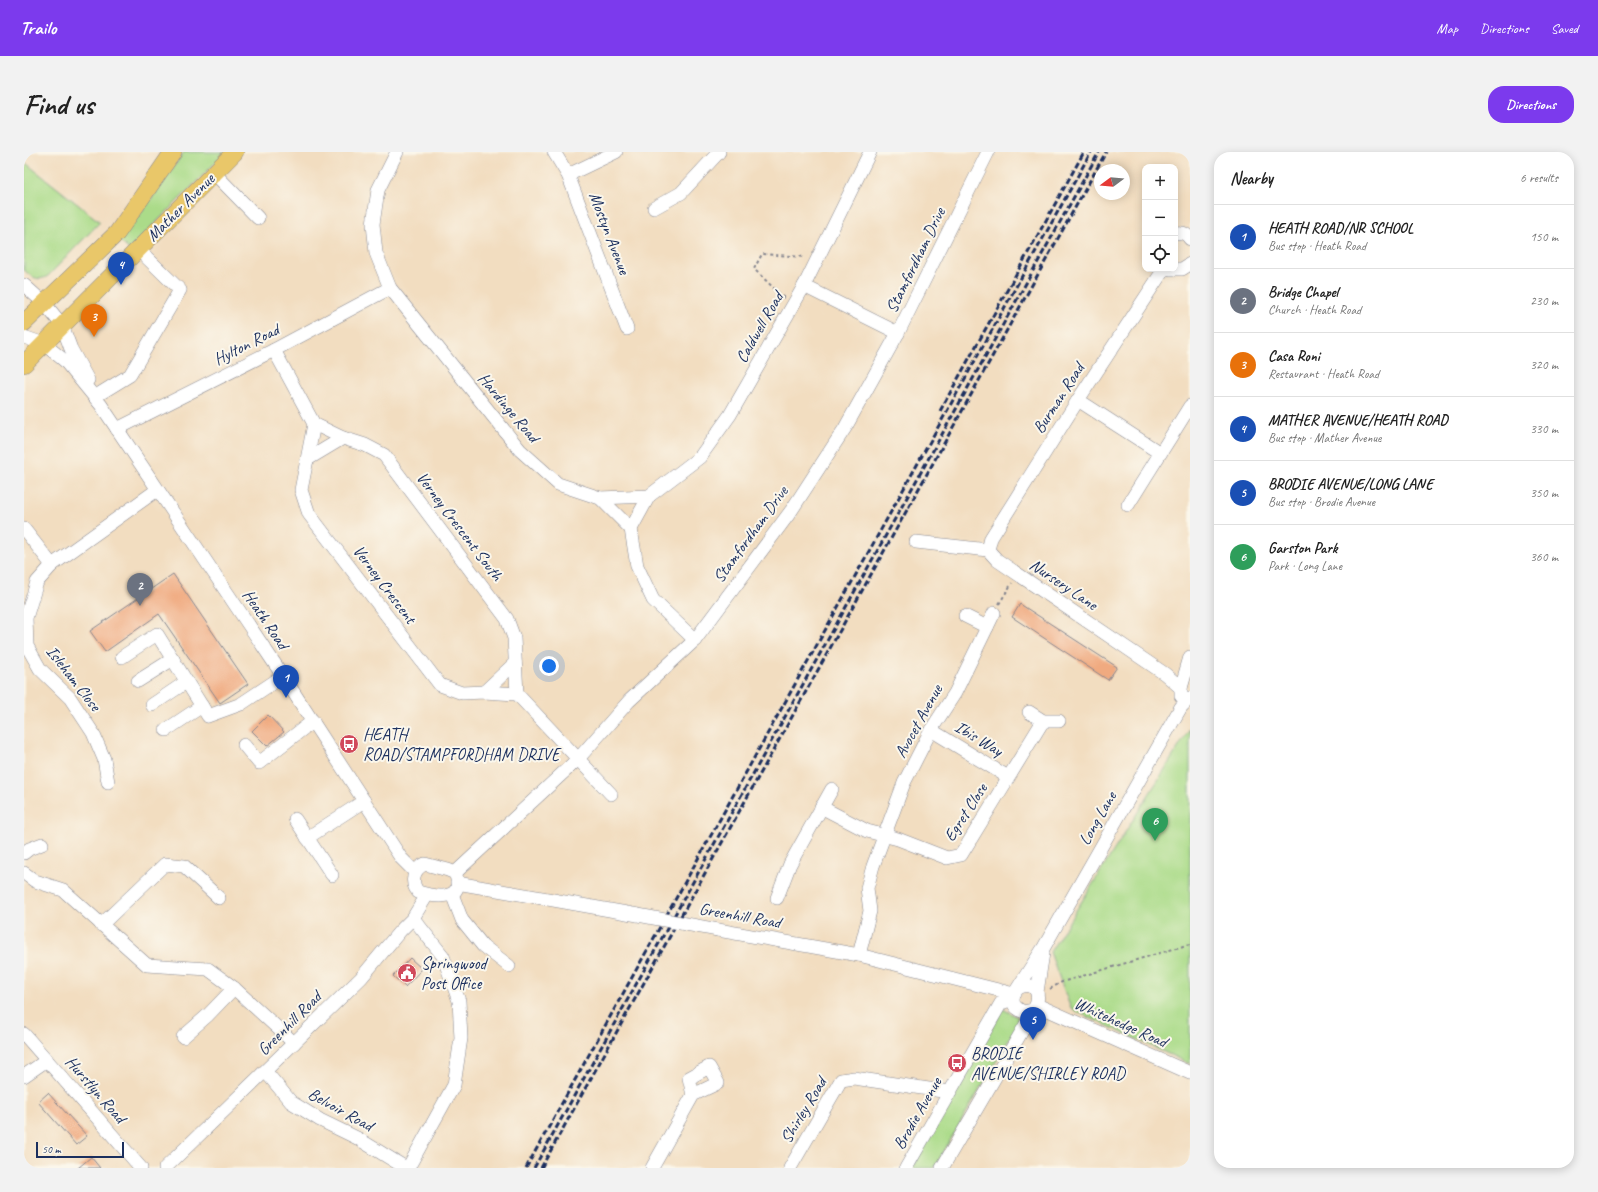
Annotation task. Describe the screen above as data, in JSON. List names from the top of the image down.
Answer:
{
  "streets": {
    "main road": ["Mather Avenue"],
    "street": [
      "Mostyn Avenue",
      "Stamfordham Drive",
      "Caldwell Road",
      "Hylton Road",
      "Burman Road",
      "Hardinge Road",
      "Verney Crescent South",
      "Verney Crescent",
      "Nursery Lane",
      "Heath Road",
      "Isleham Close",
      "Avocet Avenue",
      "Ibis Way",
      "Egret Close",
      "Long Lane",
      "Greenhill Road",
      "Whitehedge Road",
      "Hurstlyn Road",
      "Belvoir Road",
      "Shirley Road",
      "Brodie Avenue"
    ]
  },
  "crossings": [
    ["Mather Avenue", "Heath Road"],
    ["Stamfordham Drive", "Heath Road"],
    ["Stamfordham Drive", "Greenhill Road"],
    ["Caldwell Road", "Hardinge Road"],
    ["Hylton Road", "Hardinge Road"],
    ["Hylton Road", "Heath Road"],
    ["Burman Road", "Nursery Lane"],
    ["Verney Crescent South", "Verney Crescent"],
    ["Nursery Lane", "Long Lane"],
    ["Heath Road", "Isleham Close"],
    ["Heath Road", "Greenhill Road"],
    ["Avocet Avenue", "Ibis Way"],
    ["Avocet Avenue", "Egret Close"],
    ["Avocet Avenue", "Greenhill Road"],
    ["Ibis Way", "Egret Close"],
    ["Long Lane", "Greenhill Road"],
    ["Long Lane", "Whitehedge Road"],
    ["Long Lane", "Brodie Avenue"],
    ["Greenhill Road", "Whitehedge Road"],
    ["Greenhill Road", "Belvoir Road"],
    ["Greenhill Road", "Brodie Avenue"],
    ["Shirley Road", "Brodie Avenue"]
  ],
  "places": {
    "bus stop": ["HEATH ROAD/STAMPFORDHAM DRIVE", "BRODIE AVENUE/SHIRLEY ROAD"],
    "public building": ["Springwood Post Office"]
  },
  "scale_bar": "50 m",
  "north": "left",
  "page": {
    "header": "Trailo",
    "nav": ["Map", "Directions", "Saved"],
    "buttons": "Directions",
    "title": "Find us",
    "heading": ["Nearby", "6 results"],
    "map_buttons": ["+", "−"],
    "list": [
      {
        "mark": "1",
        "name": "HEATH ROAD/NR SCHOOL",
        "note": "Bus stop · Heath Road",
        "value": "150 m"
      },
      {
        "mark": "2",
        "name": "Bridge Chapel",
        "note": "Church · Heath Road",
        "value": "230 m"
      },
      {
        "mark": "3",
        "name": "Casa Roni",
        "note": "Restaurant · Heath Road",
        "value": "320 m"
      },
      {
        "mark": "4",
        "name": "MATHER AVENUE/HEATH ROAD",
        "note": "Bus stop · Mather Avenue",
        "value": "330 m"
      },
      {
        "mark": "5",
        "name": "BRODIE AVENUE/LONG LANE",
        "note": "Bus stop · Brodie Avenue",
        "value": "350 m"
      },
      {
        "mark": "6",
        "name": "Garston Park",
        "note": "Park · Long Lane",
        "value": "360 m"
      }
    ],
    "pins": [
      "4",
      "3",
      "2",
      "1",
      "6",
      "5"
    ],
    "scale": "50 m"
  }
}
